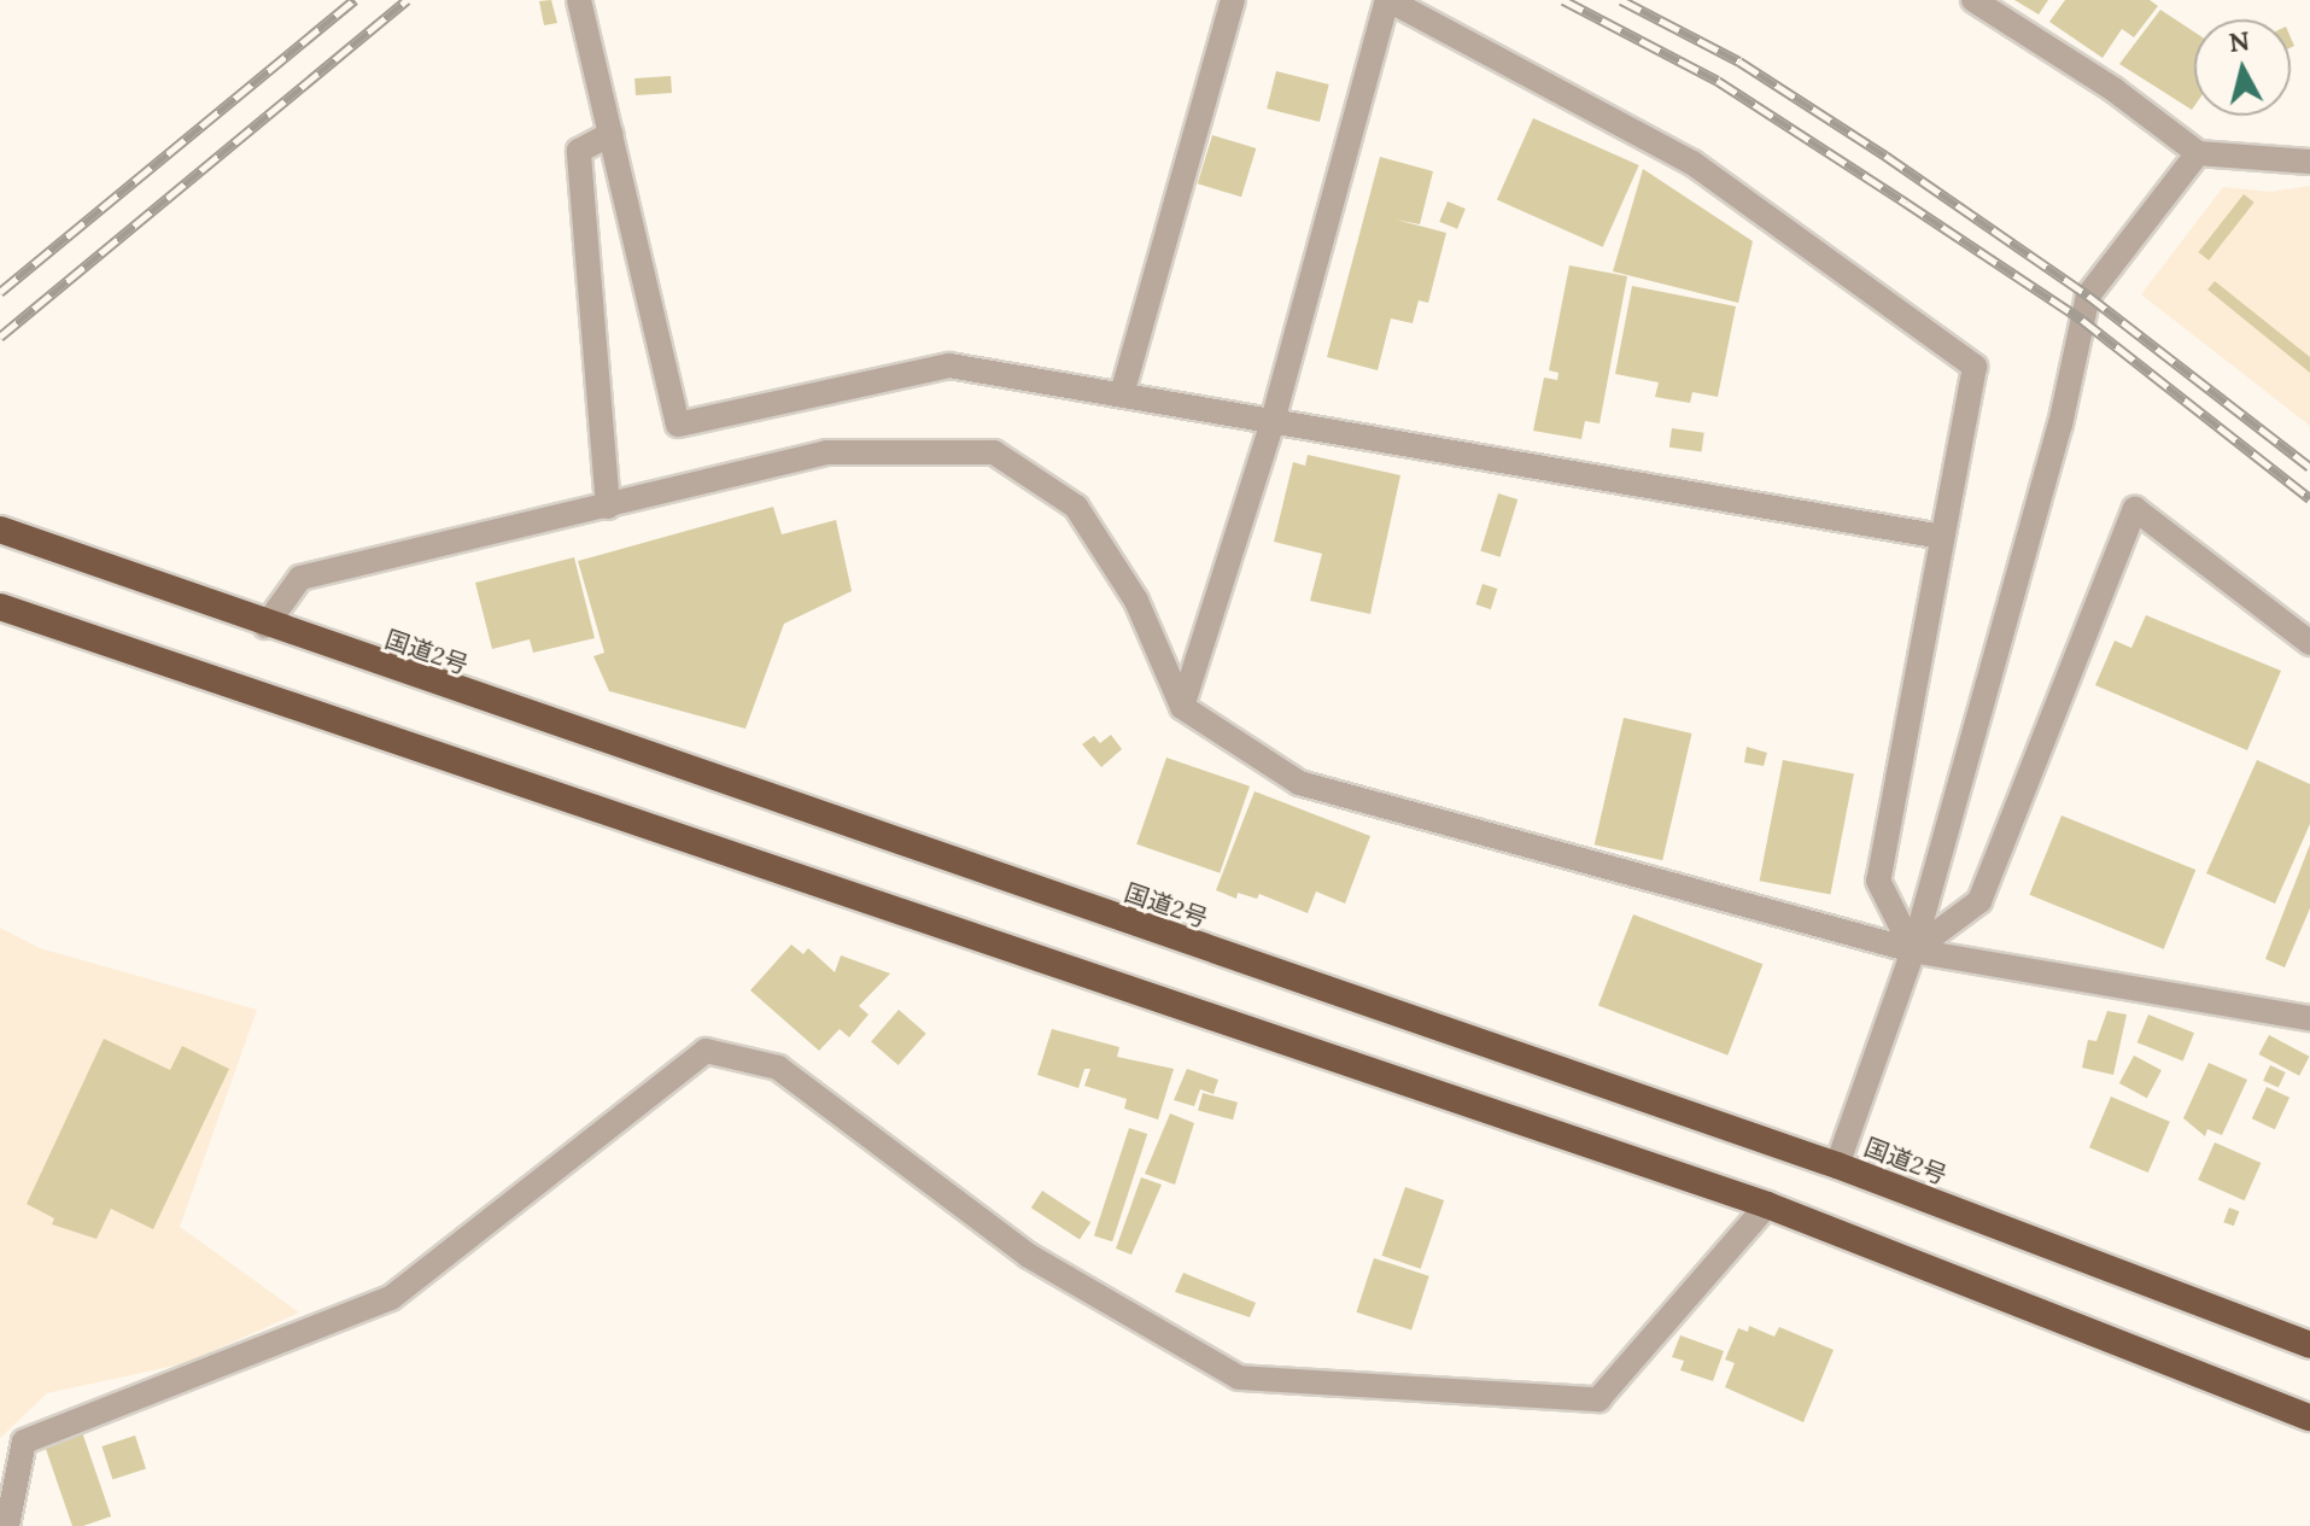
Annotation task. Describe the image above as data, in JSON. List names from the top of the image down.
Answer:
{
  "streets": {
    "highway": ["国道2号"]
  },
  "north": "top"
}
